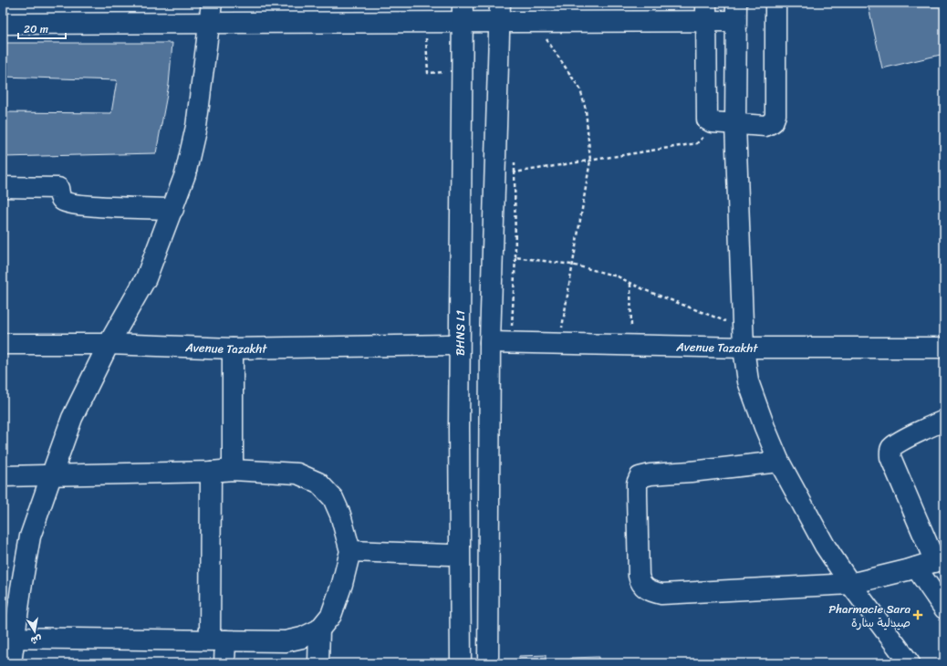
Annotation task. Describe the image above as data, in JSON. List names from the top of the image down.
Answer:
{
  "streets": {
    "street": ["BHNS L1", "Avenue Tazakht"]
  },
  "places": {
    "health": ["Pharmacie Sara صيدلية سارة"]
  },
  "scale_bar": "20 m",
  "north": "bottom"
}
